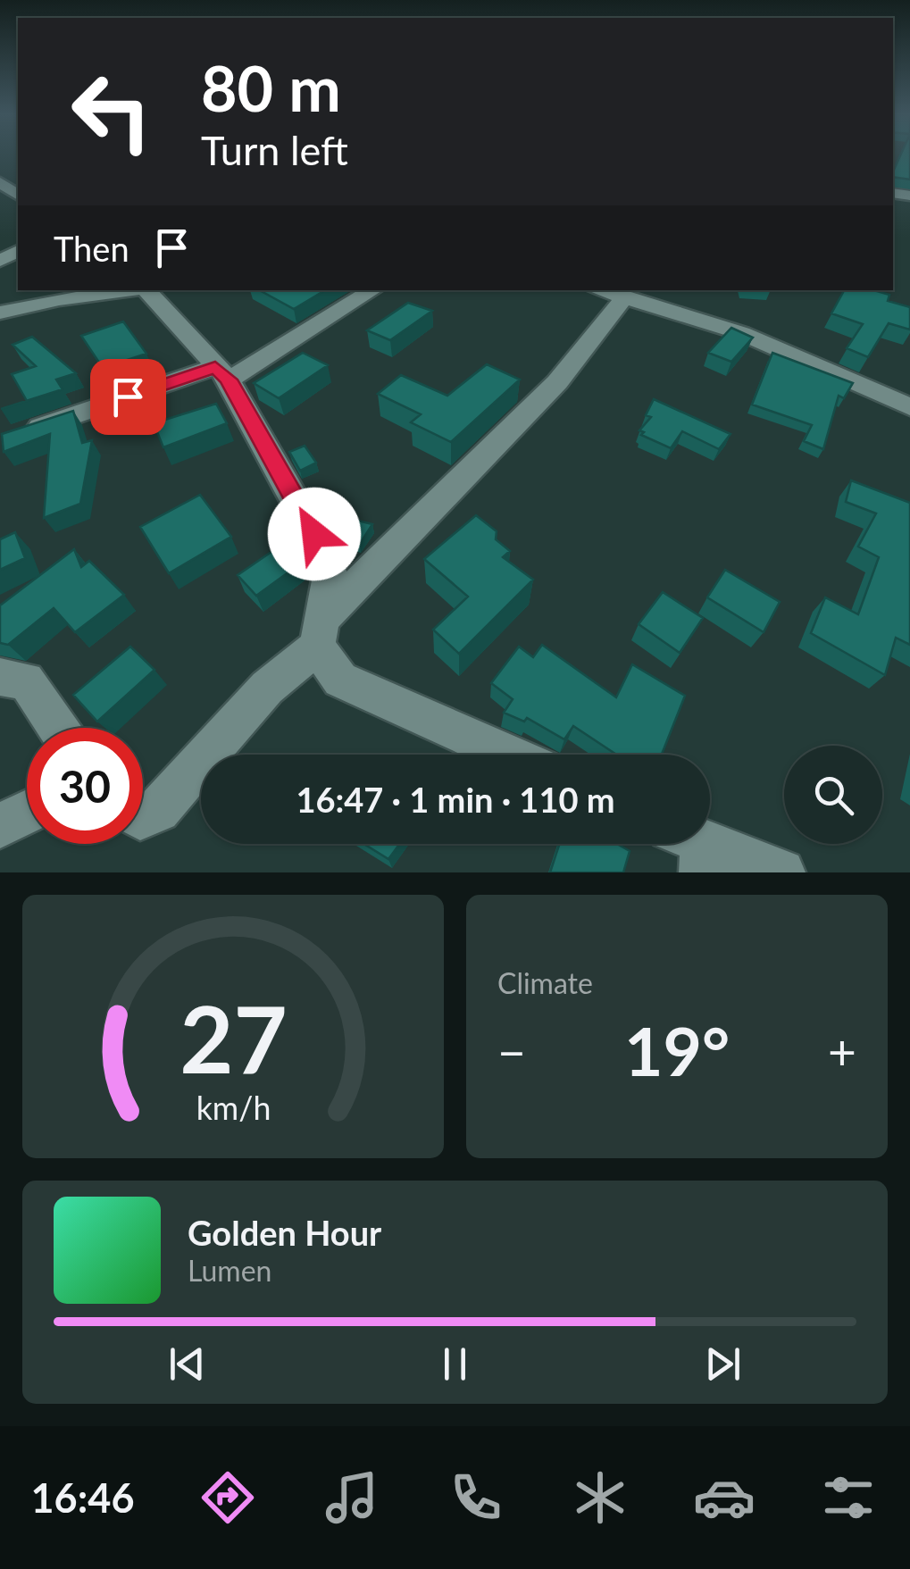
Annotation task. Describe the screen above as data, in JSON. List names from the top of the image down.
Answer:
{
  "page": {
    "turn": ["80 m", "Turn left"],
    "then": "Then",
    "limit": "30",
    "trip": "16:47 · 1 min · 110 m",
    "tile": "Climate",
    "heat": ["−", "19°", "+"],
    "song": ["Golden Hour", "Lumen"],
    "tabs": "16:46",
    "gauge": ["27", "km/h"]
  }
}
